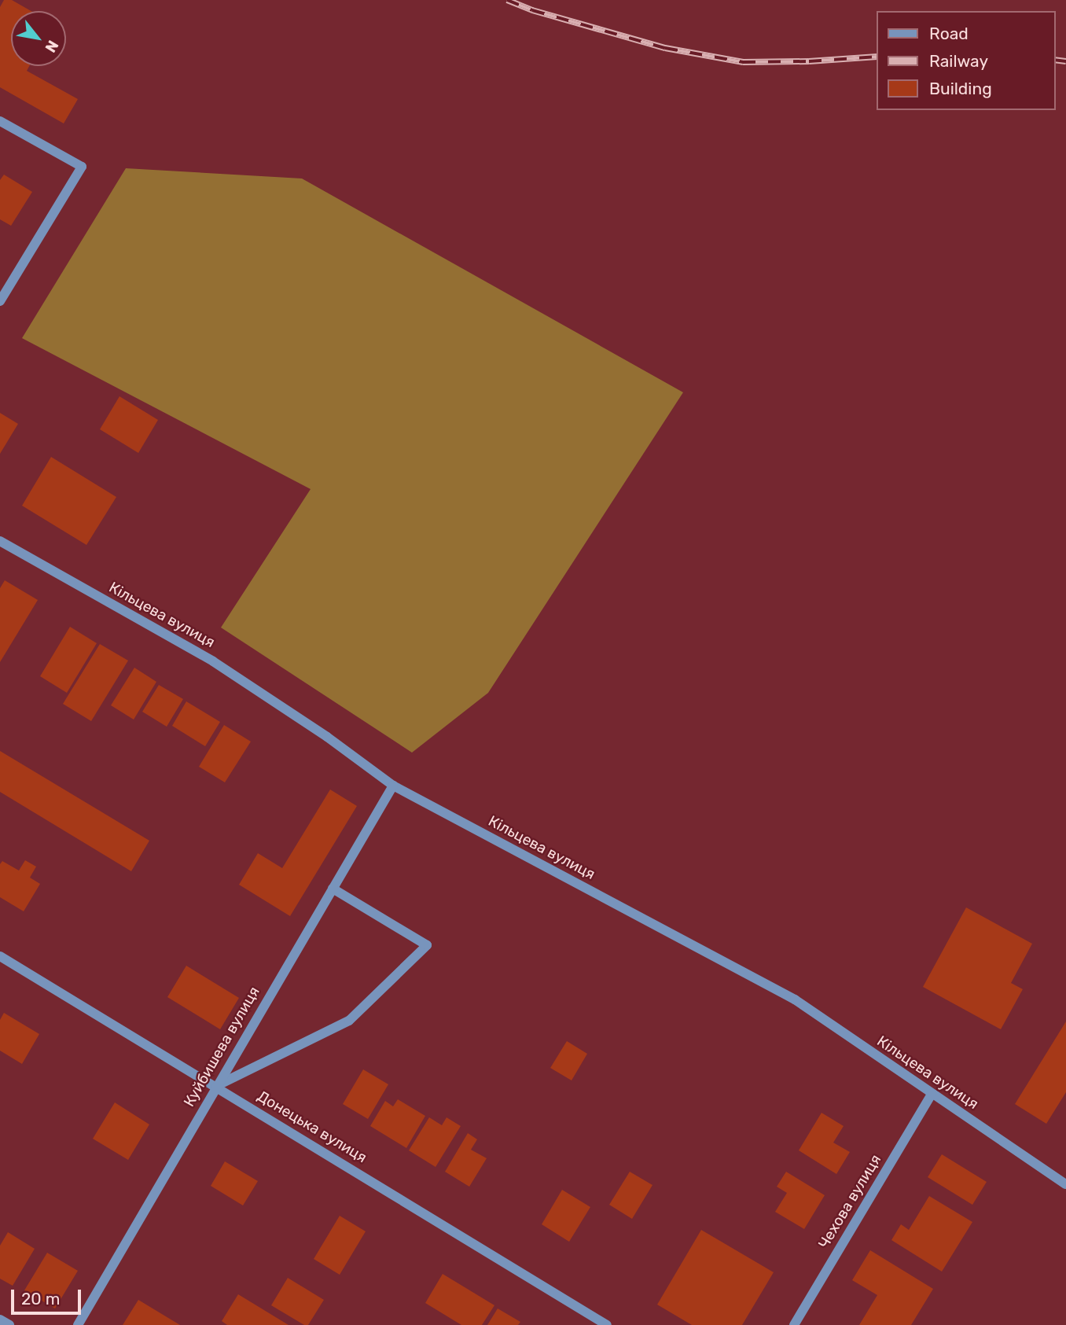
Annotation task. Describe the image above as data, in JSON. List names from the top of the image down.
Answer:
{
  "streets": {
    "street": [
      "Кільцева вулиця",
      "Куйбишева вулиця",
      "Донецька вулиця",
      "Чехова вулиця"
    ]
  },
  "crossings": [
    ["Кільцева вулиця", "Куйбишева вулиця"],
    ["Кільцева вулиця", "Чехова вулиця"],
    ["Куйбишева вулиця", "Донецька вулиця"]
  ],
  "legend": ["Road", "Railway", "Building"],
  "scale_bar": "20 m",
  "north": "bottom right"
}
